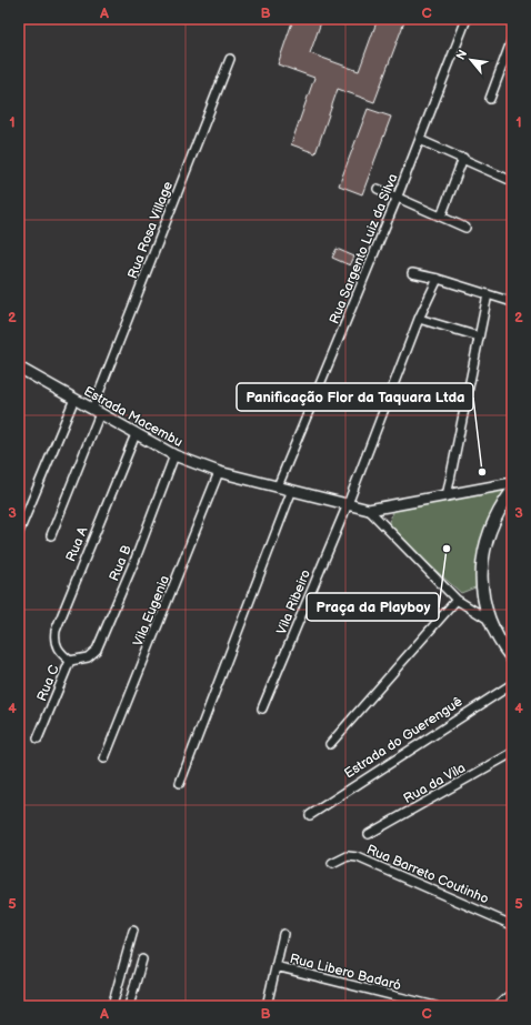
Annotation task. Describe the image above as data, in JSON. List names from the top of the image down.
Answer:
{
  "streets": {
    "street": [
      "Rua Rosa Village",
      "Rua Sargento Luiz da Silva",
      "Estrada Macembu",
      "Rua A",
      "Rua B",
      "Vila Ribeiro",
      "Vila Eugenia",
      "Rua C",
      "Estrada do Guerenguê",
      "Rua da Vila",
      "Rua Barreto Coutinho",
      "Rua Libero Badaró"
    ]
  },
  "crossings": [
    ["Rua Rosa Village", "Estrada Macembu"],
    ["Rua Sargento Luiz da Silva", "Estrada Macembu"],
    ["Estrada Macembu", "Rua A"],
    ["Estrada Macembu", "Rua B"],
    ["Estrada Macembu", "Vila Ribeiro"],
    ["Estrada Macembu", "Vila Eugenia"],
    ["Rua A", "Rua B"],
    ["Rua A", "Rua C"],
    ["Rua B", "Rua C"]
  ],
  "places": ["Panificação Flor da Taquara Ltda", "Praça da Playboy"],
  "north": "top left",
  "grid": {
    "columns": ["A", "B", "C"],
    "rows": [
      "1",
      "2",
      "3",
      "4",
      "5"
    ]
  }
}
